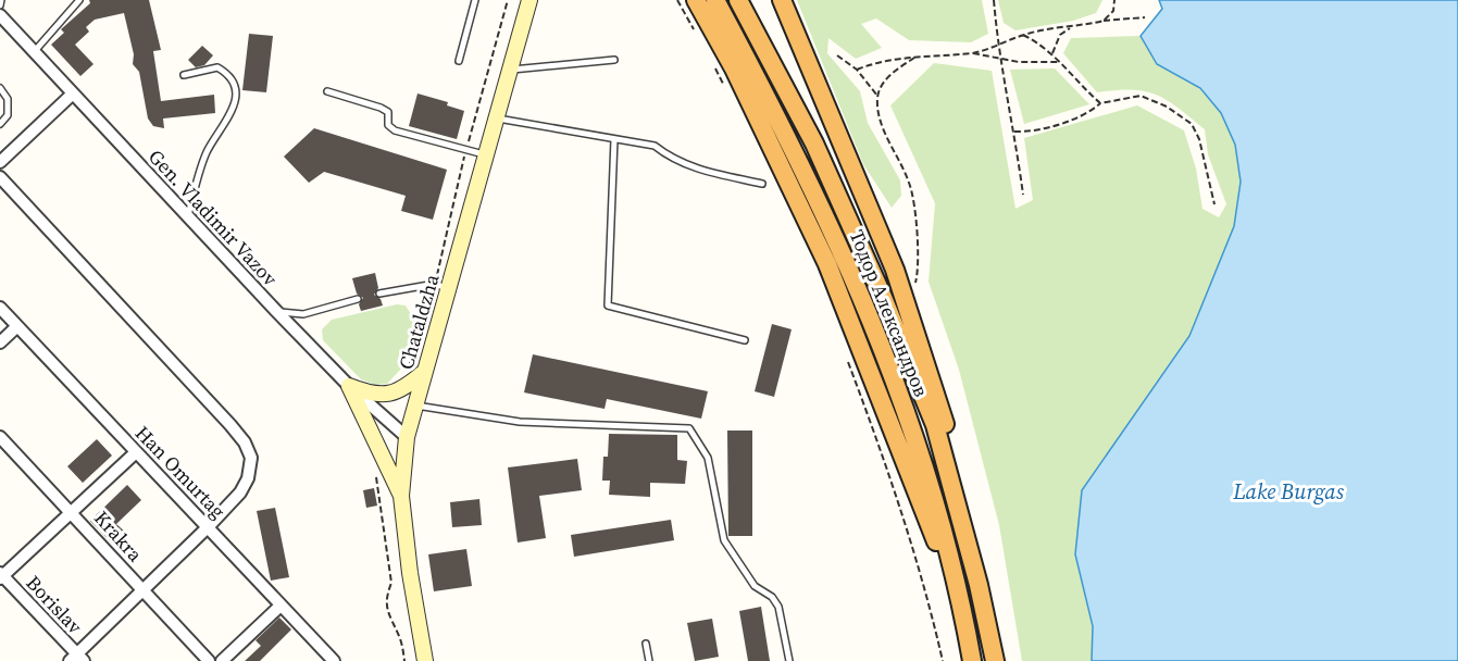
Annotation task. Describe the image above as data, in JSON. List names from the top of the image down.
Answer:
{
  "streets": {
    "highway": ["Тодор Александров"],
    "main road": ["Chataldzha"],
    "street": [
      "Gen. Vladimir Vazov",
      "Han Omurtag",
      "Krakra",
      "Borislav"
    ]
  },
  "crossings": [
    ["Gen. Vladimir Vazov", "Chataldzha"]
  ],
  "water": ["Lake Burgas"]
}
